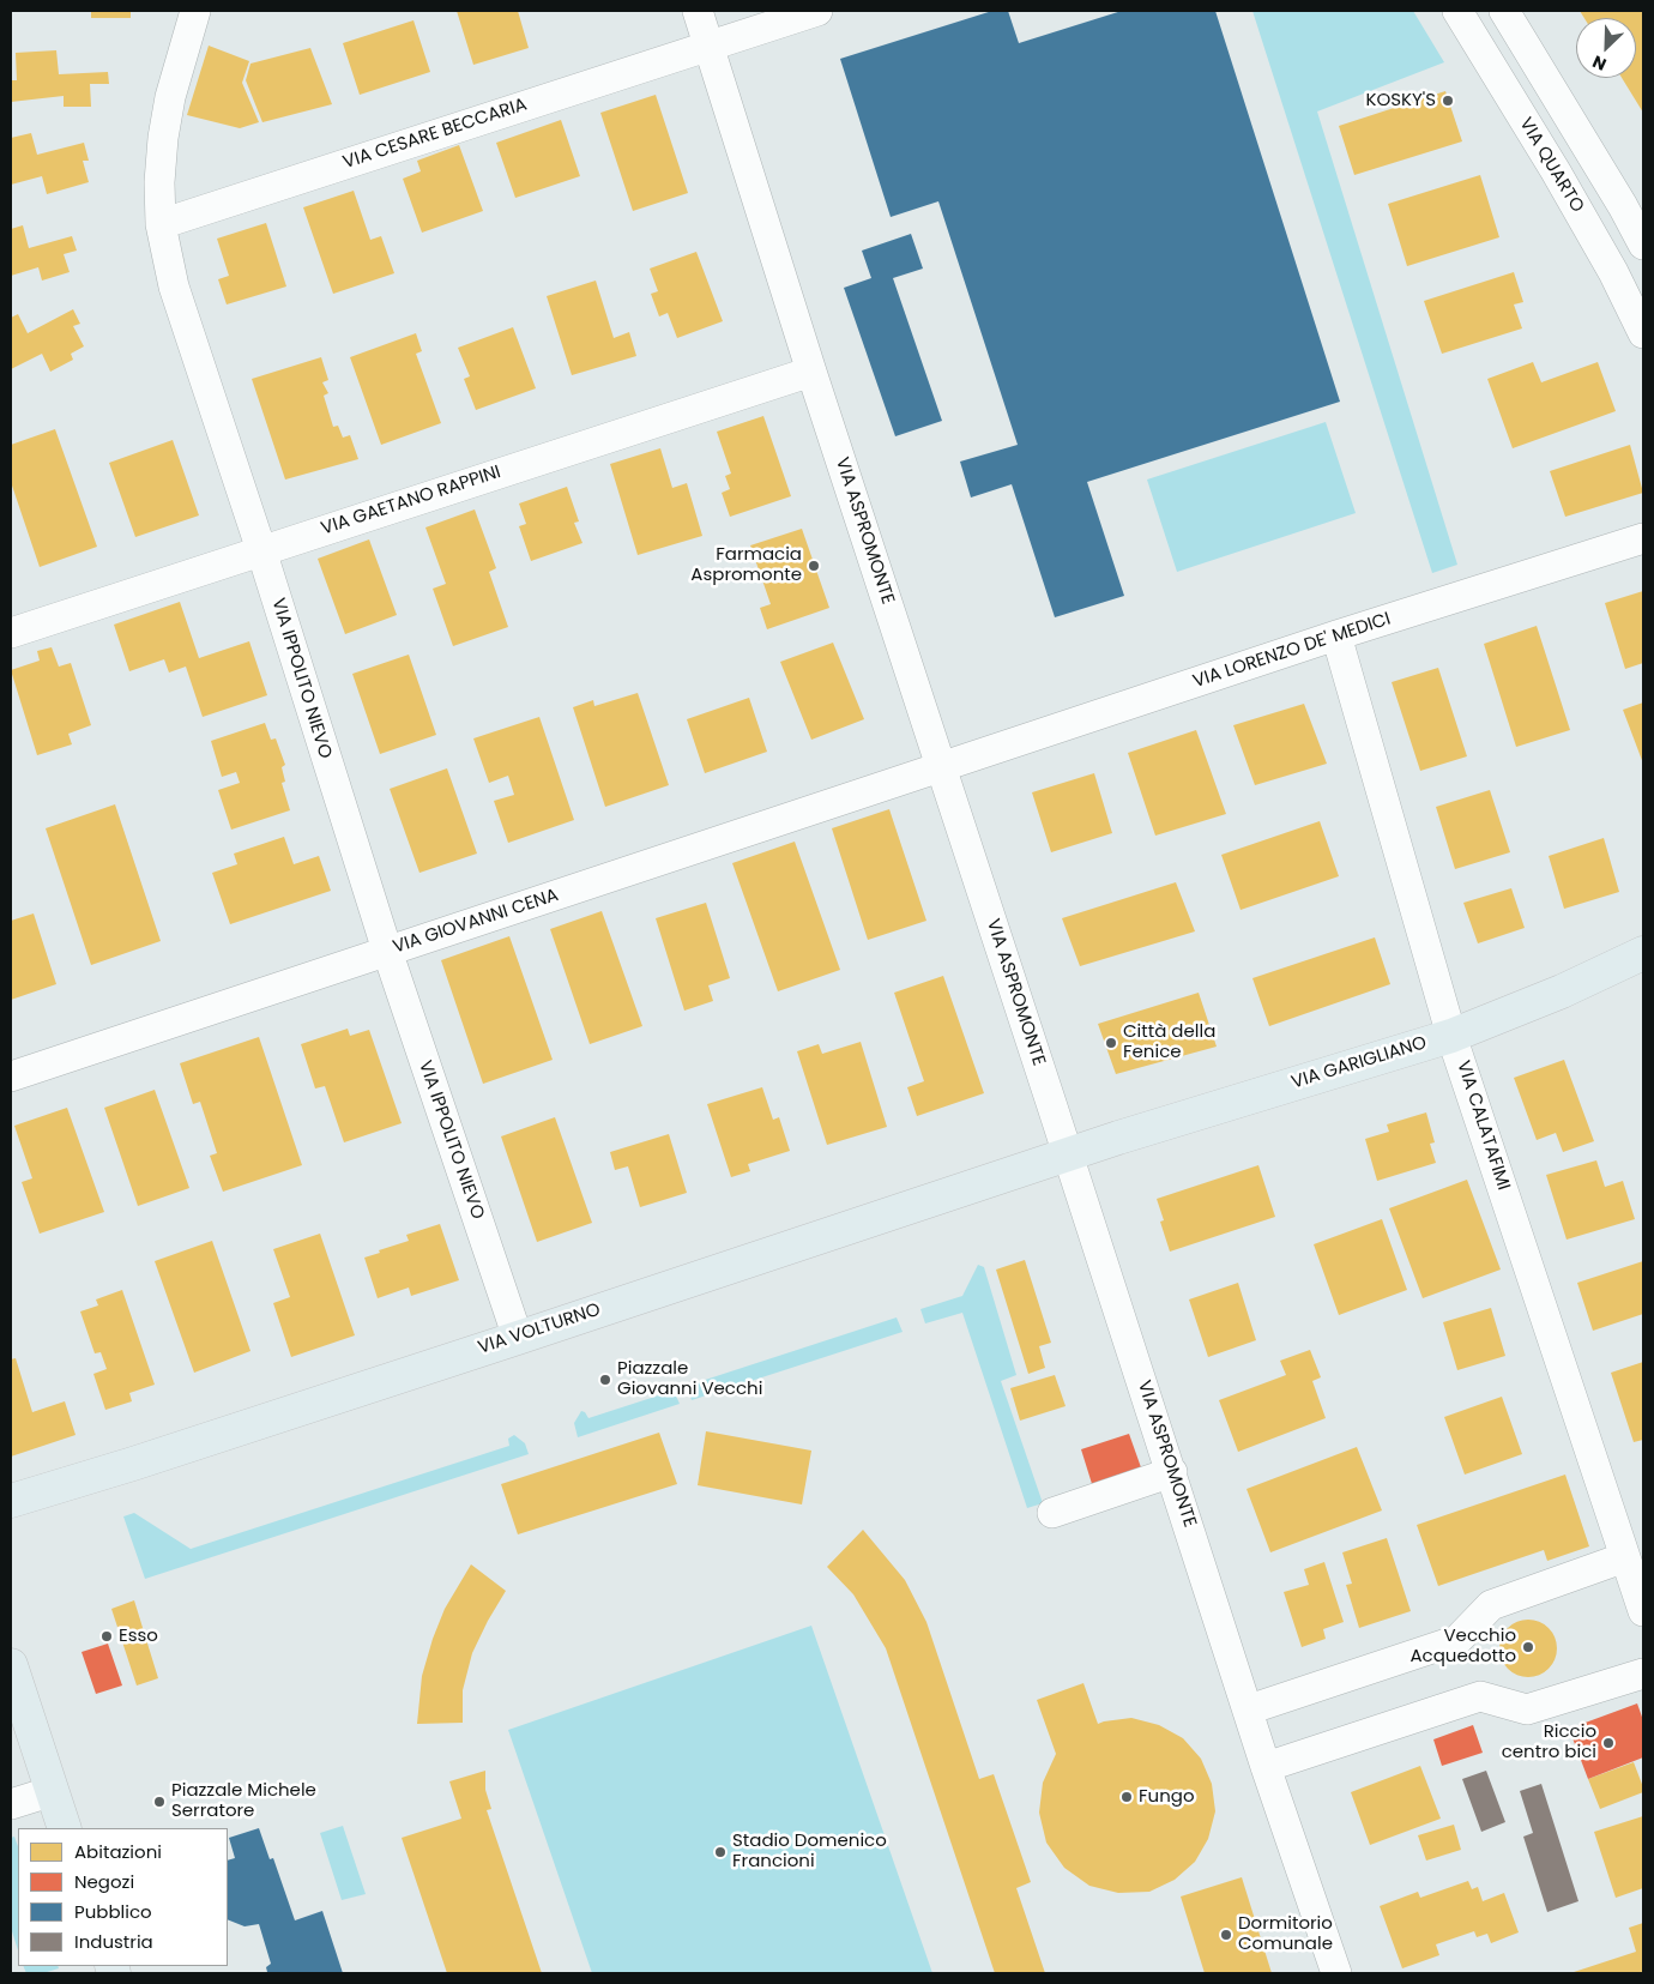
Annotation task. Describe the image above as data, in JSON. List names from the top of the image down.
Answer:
{
  "streets": {
    "main road": ["VIA GARIGLIANO", "VIA VOLTURNO"],
    "street": [
      "VIA CESARE BECCARIA",
      "VIA QUARTO",
      "VIA GAETANO RAPPINI",
      "VIA ASPROMONTE",
      "VIA LORENZO DE' MEDICI",
      "VIA IPPOLITO NIEVO",
      "VIA GIOVANNI CENA",
      "VIA CALATAFIMI"
    ]
  },
  "crossings": [
    ["VIA CESARE BECCARIA", "VIA ASPROMONTE"],
    ["VIA CESARE BECCARIA", "VIA IPPOLITO NIEVO"],
    ["VIA GAETANO RAPPINI", "VIA ASPROMONTE"],
    ["VIA GAETANO RAPPINI", "VIA IPPOLITO NIEVO"],
    ["VIA ASPROMONTE", "VIA LORENZO DE' MEDICI"],
    ["VIA ASPROMONTE", "VIA GIOVANNI CENA"],
    ["VIA ASPROMONTE", "VIA GARIGLIANO"],
    ["VIA ASPROMONTE", "VIA VOLTURNO"],
    ["VIA LORENZO DE' MEDICI", "VIA GIOVANNI CENA"],
    ["VIA LORENZO DE' MEDICI", "VIA CALATAFIMI"],
    ["VIA IPPOLITO NIEVO", "VIA GIOVANNI CENA"],
    ["VIA IPPOLITO NIEVO", "VIA VOLTURNO"],
    ["VIA GARIGLIANO", "VIA CALATAFIMI"],
    ["VIA GARIGLIANO", "VIA VOLTURNO"]
  ],
  "places": [
    "KOSKY'S",
    "Farmacia Aspromonte",
    "Città della Fenice",
    "Piazzale Giovanni Vecchi",
    "Esso",
    "Vecchio Acquedotto",
    "Riccio centro bici",
    "Fungo",
    "Piazzale Michele Serratore",
    "Stadio Domenico Francioni",
    "Dormitorio Comunale"
  ],
  "legend": [
    "Abitazioni",
    "Negozi",
    "Pubblico",
    "Industria"
  ],
  "north": "bottom left"
}
